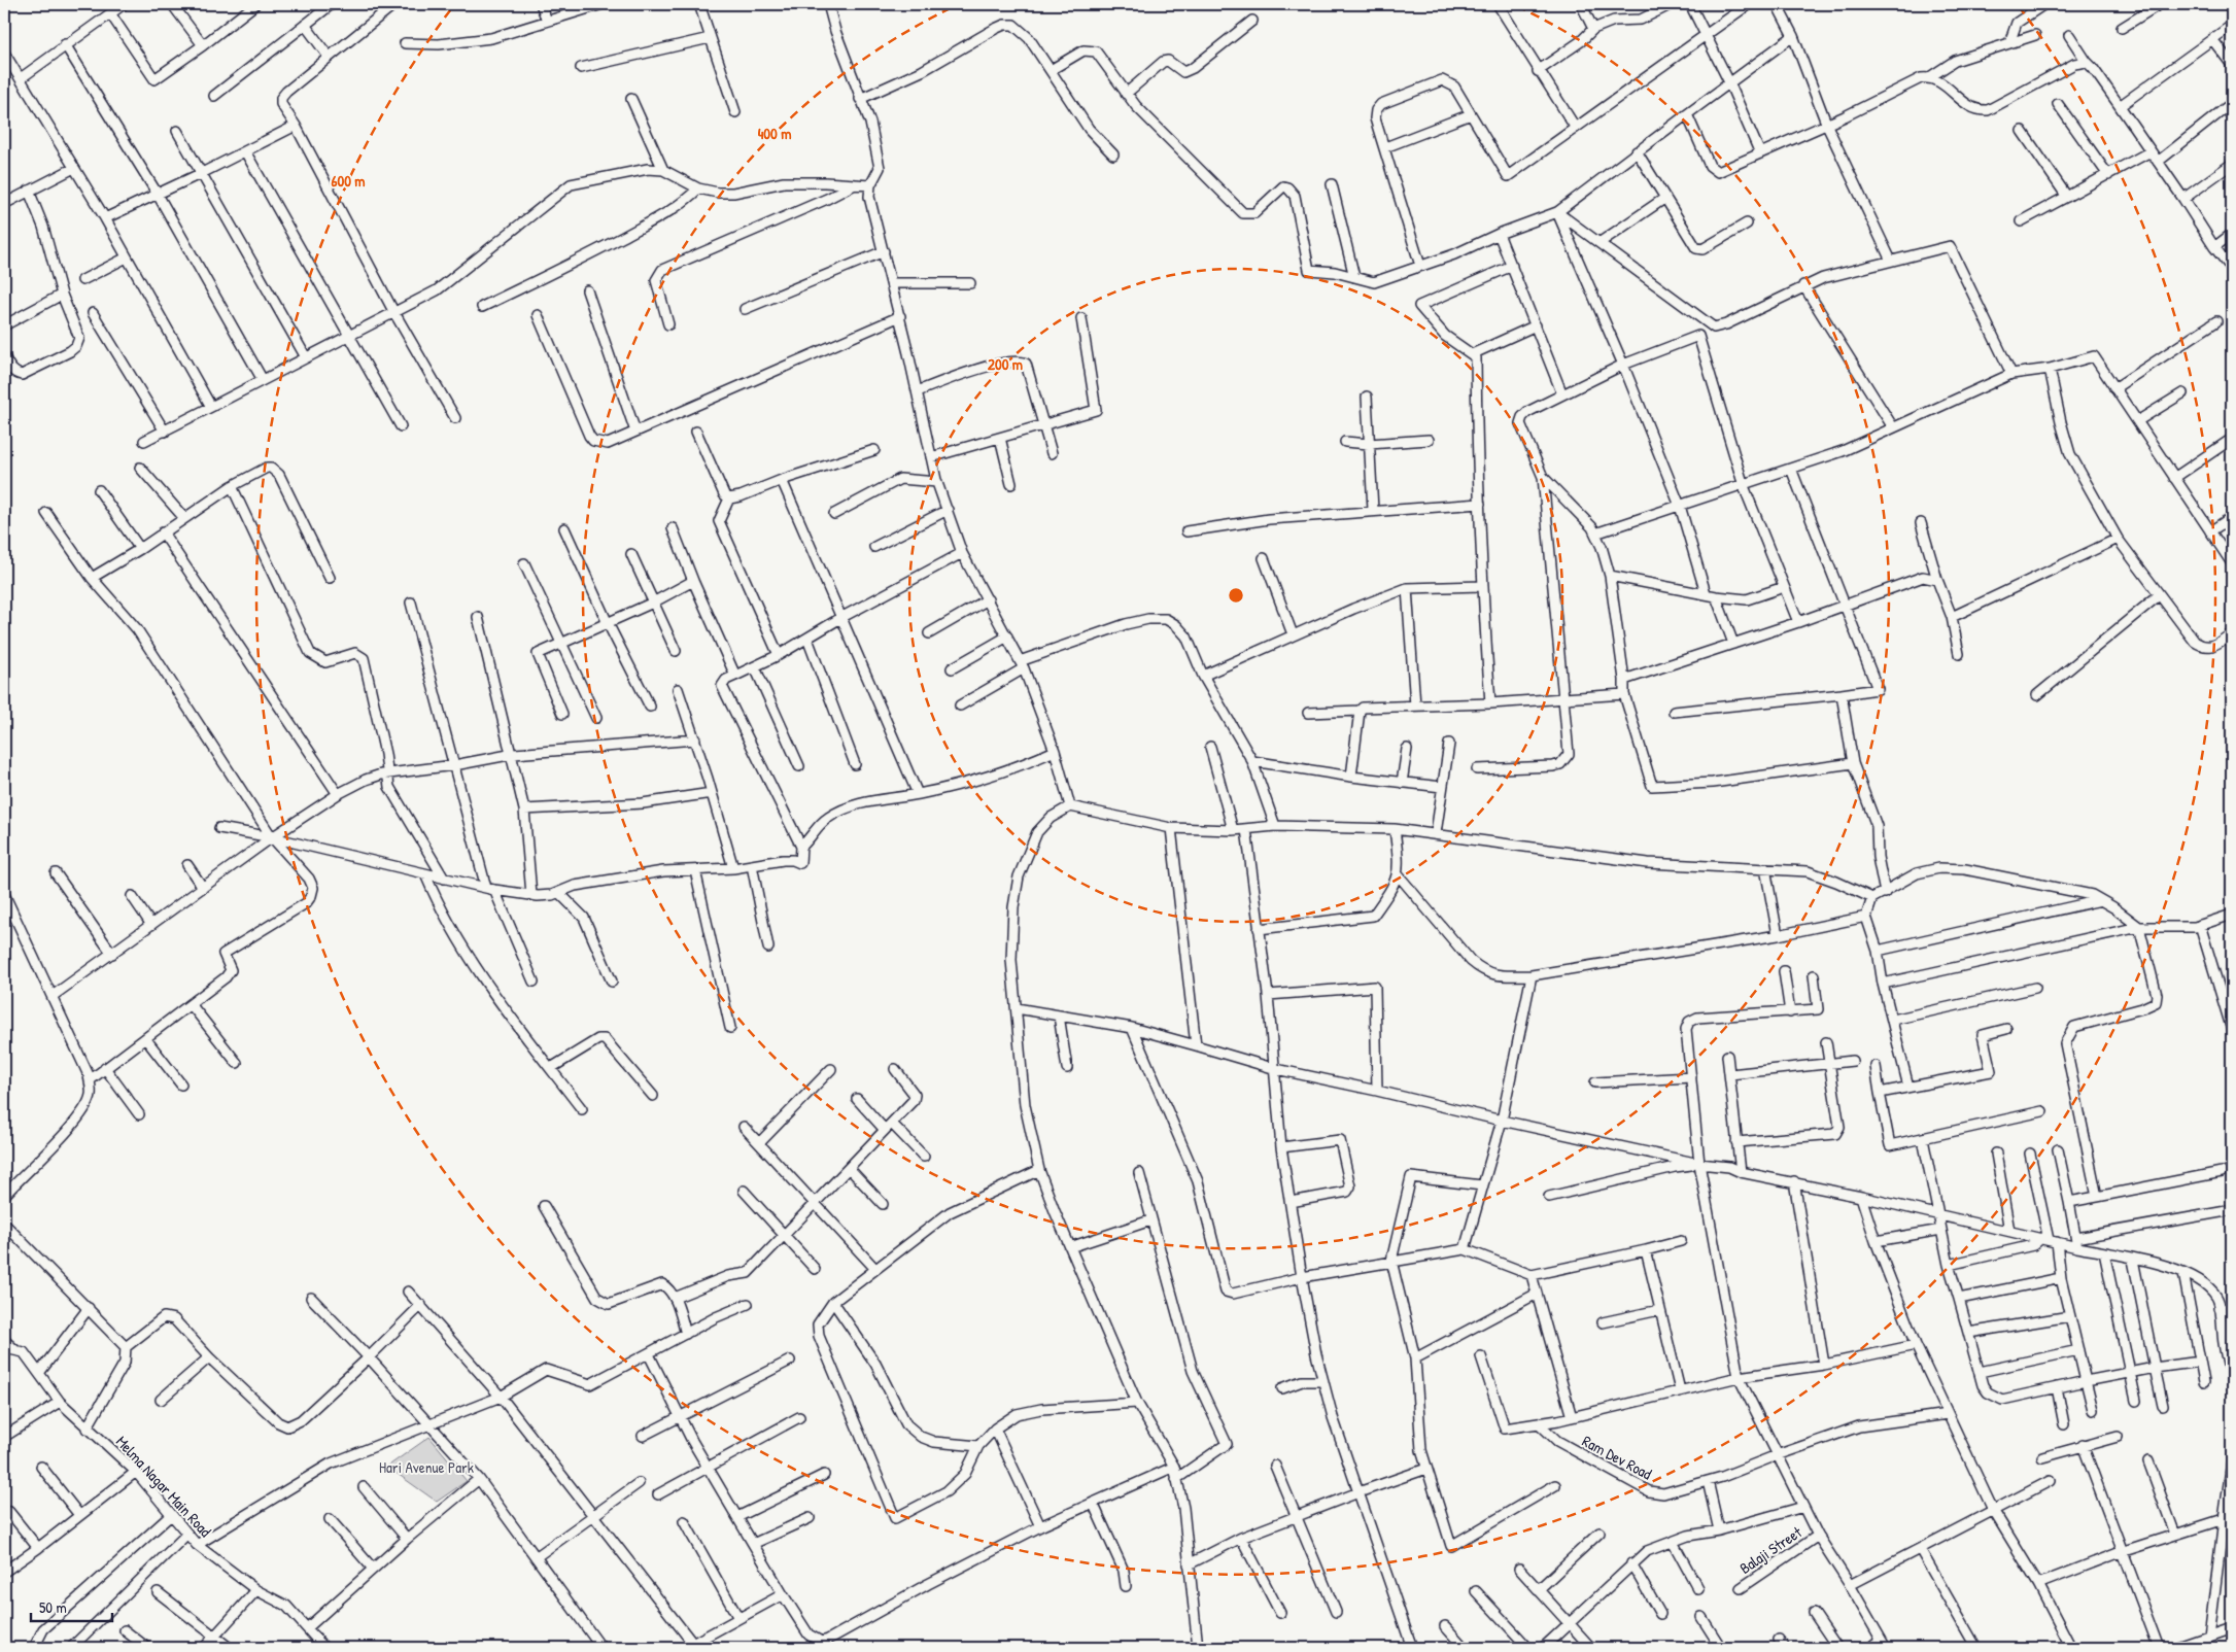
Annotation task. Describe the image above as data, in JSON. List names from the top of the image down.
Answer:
{
  "streets": {
    "street": ["Ram Dev Road", "Melma Nagar Main Road", "Balaji Street"]
  },
  "parks": ["Hari Avenue Park"],
  "scale_bar": "50 m",
  "rings": ["400 m", "600 m", "200 m"]
}
